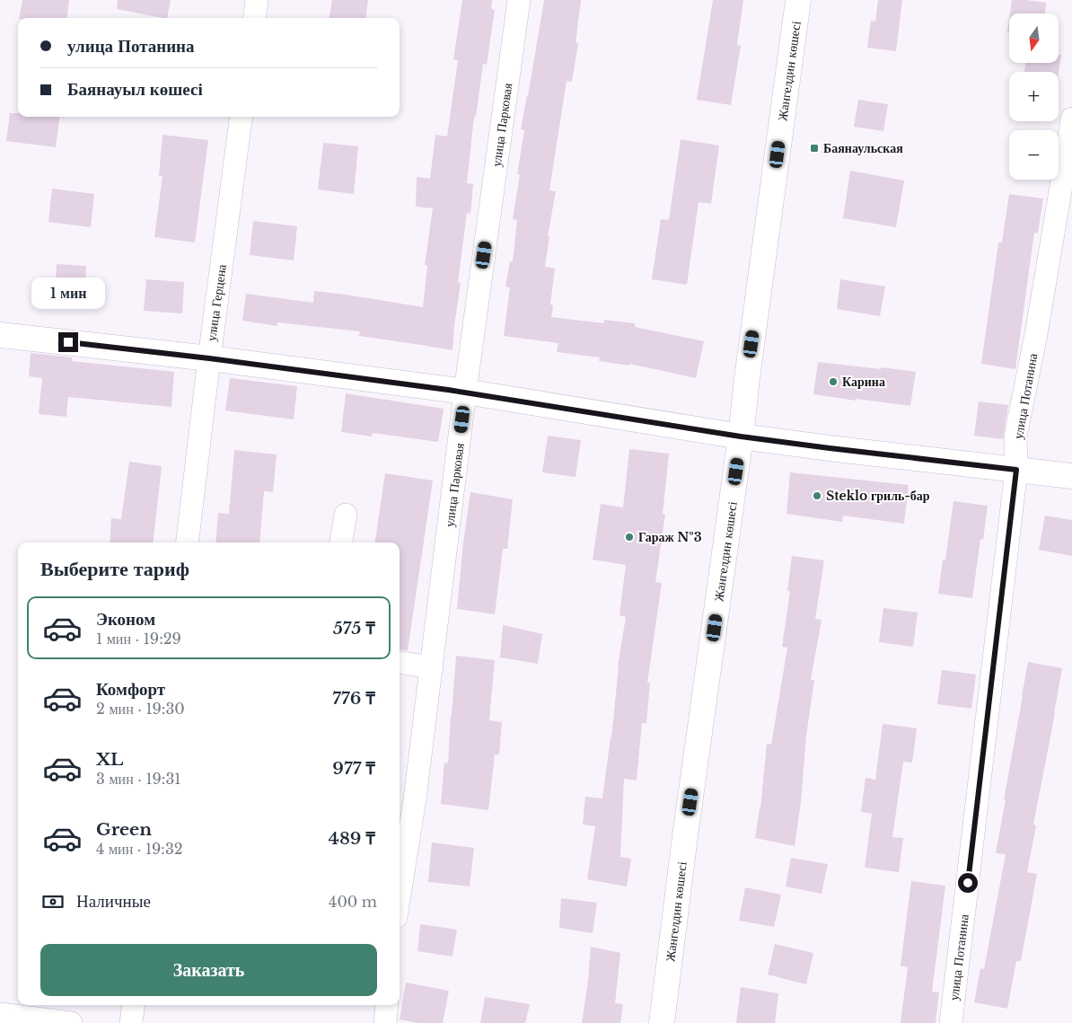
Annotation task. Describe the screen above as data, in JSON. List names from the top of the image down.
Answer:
{
  "streets": {
    "main road": ["Жангелдин көшесі"],
    "street": ["улица Парковая", "улица Герцена", "улица Потанина"]
  },
  "places": {
    "transit": ["Баянаульская"],
    "other": ["Карина", "Steklo гриль-бар", "Гараж №3"]
  },
  "north": "bottom",
  "page": {
    "map_buttons": ["+", "−"],
    "banner": ["улица Потанина", "Баянауыл көшесі"],
    "bubble": "1 мин",
    "heading": "Выберите тариф",
    "list": [
      {
        "name": "Эконом",
        "note": "1 мин · 19:29",
        "value": "575 ₸"
      },
      {
        "name": "Комфорт",
        "note": "2 мин · 19:30",
        "value": "776 ₸"
      },
      {
        "name": "XL",
        "note": "3 мин · 19:31",
        "value": "977 ₸"
      },
      {
        "name": "Green",
        "note": "4 мин · 19:32",
        "value": "489 ₸"
      }
    ],
    "pay": ["Наличные", "400 m"],
    "buttons": "Заказать"
  }
}
